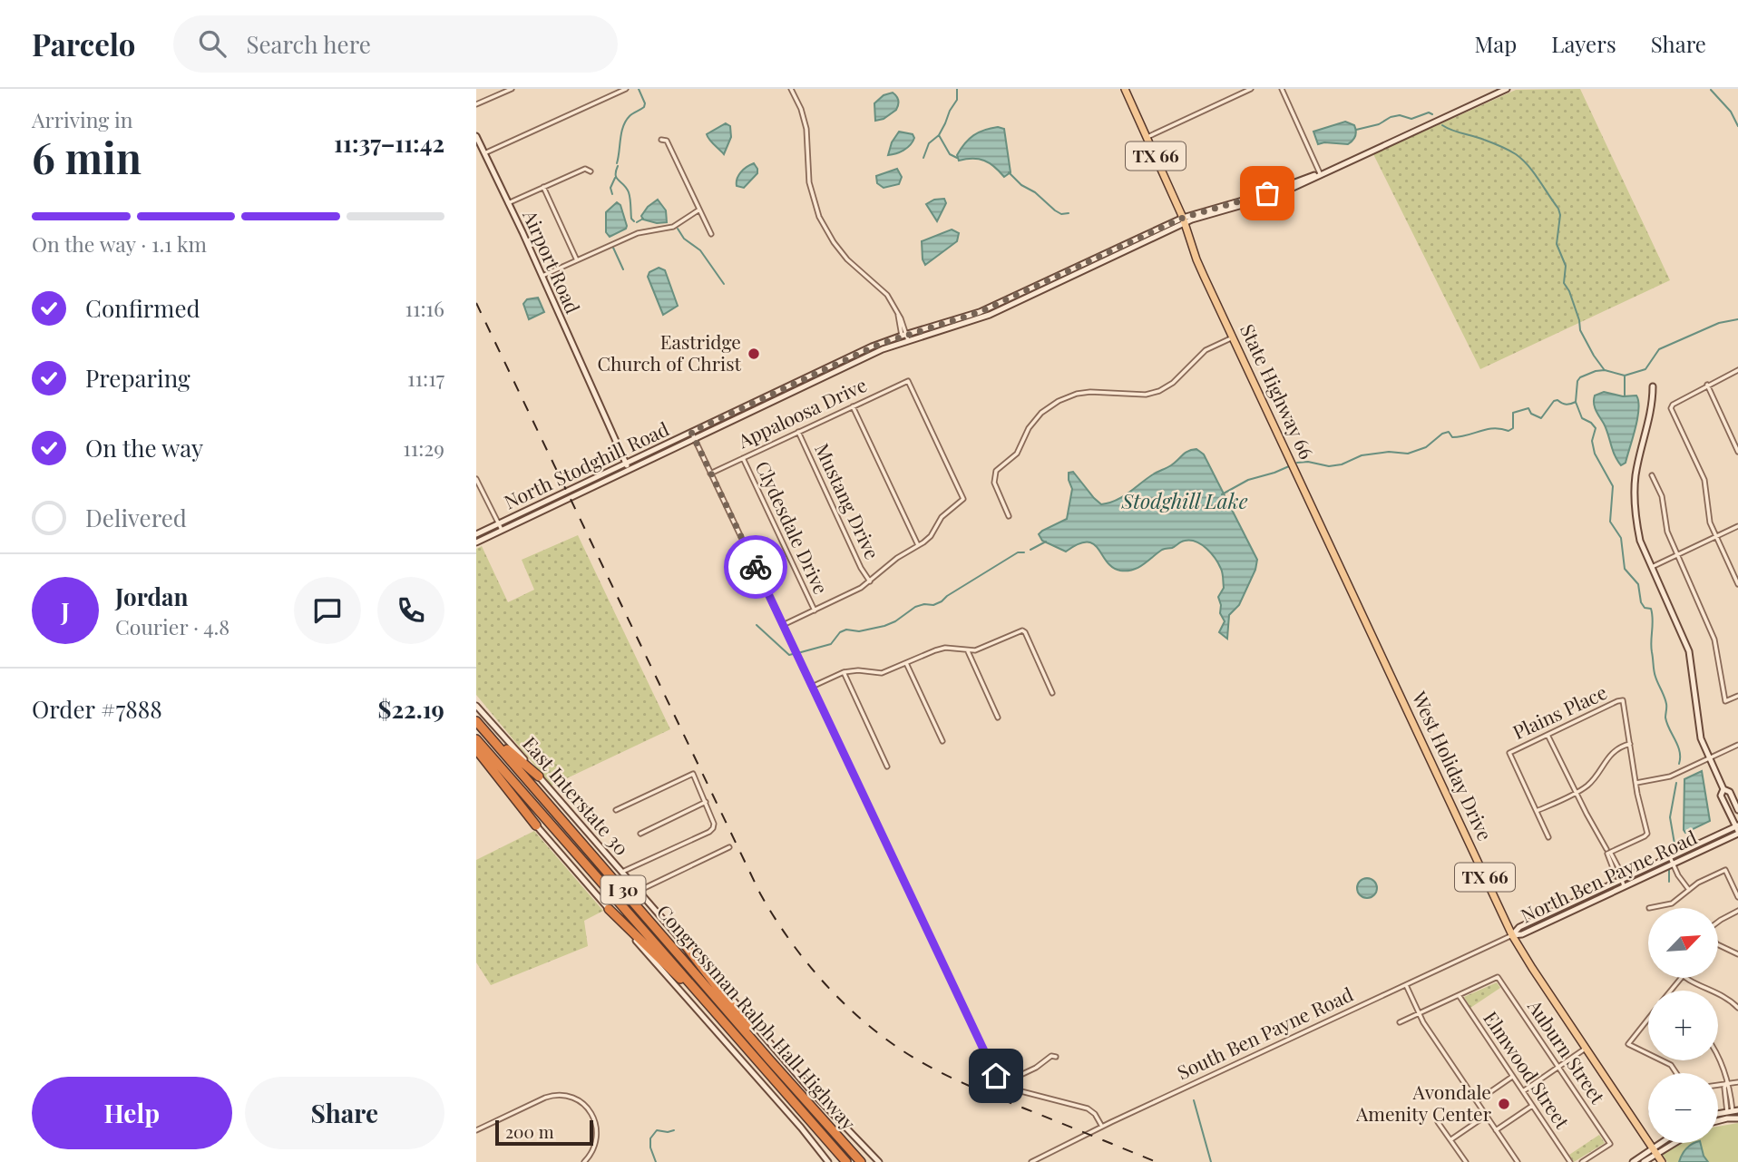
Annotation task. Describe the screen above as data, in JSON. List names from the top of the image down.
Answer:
{
  "streets": {
    "highway": ["I 30", "Congressman Ralph Hall Highway"],
    "main road": [
      "TX 66",
      "Airport Road",
      "State Highway 66",
      "North Stodghill Road",
      "West Holiday Drive",
      "East Interstate 30",
      "North Ben Payne Road"
    ],
    "street": [
      "Appaloosa Drive",
      "Mustang Drive",
      "Clydesdale Drive",
      "Plains Place",
      "South Ben Payne Road",
      "Auburn Street",
      "Elmwood Street"
    ]
  },
  "crossings": [
    ["TX 66", "State Highway 66"],
    ["TX 66", "North Stodghill Road"],
    ["Airport Road", "North Stodghill Road"],
    ["State Highway 66", "North Stodghill Road"],
    ["State Highway 66", "West Holiday Drive"],
    ["Appaloosa Drive", "Mustang Drive"],
    ["Appaloosa Drive", "Clydesdale Drive"],
    ["West Holiday Drive", "North Ben Payne Road"],
    ["West Holiday Drive", "South Ben Payne Road"],
    ["North Ben Payne Road", "South Ben Payne Road"],
    ["Auburn Street", "Elmwood Street"]
  ],
  "water": ["Stodghill Lake"],
  "places": ["Eastridge Church of Christ", "Avondale Amenity Center"],
  "scale_bar": "200 m",
  "north": "top right",
  "page": {
    "header": "Parcelo",
    "search": "Search here",
    "nav": ["Map", "Layers", "Share"],
    "heading": ["6 min", "Arriving in", "11:37–11:42"],
    "panel": [
      "Jordan",
      "Courier · 4.8",
      "Order #7888",
      "$22.19"
    ],
    "bar": "On the way · 1.1 km",
    "list": [
      ["Confirmed", "11:16"],
      ["Preparing", "11:17"],
      ["On the way", "11:29"],
      "Delivered"
    ],
    "round": "J",
    "map_buttons": ["+", "−"],
    "buttons": ["Help", "Share"],
    "scale": "200 m"
  }
}
